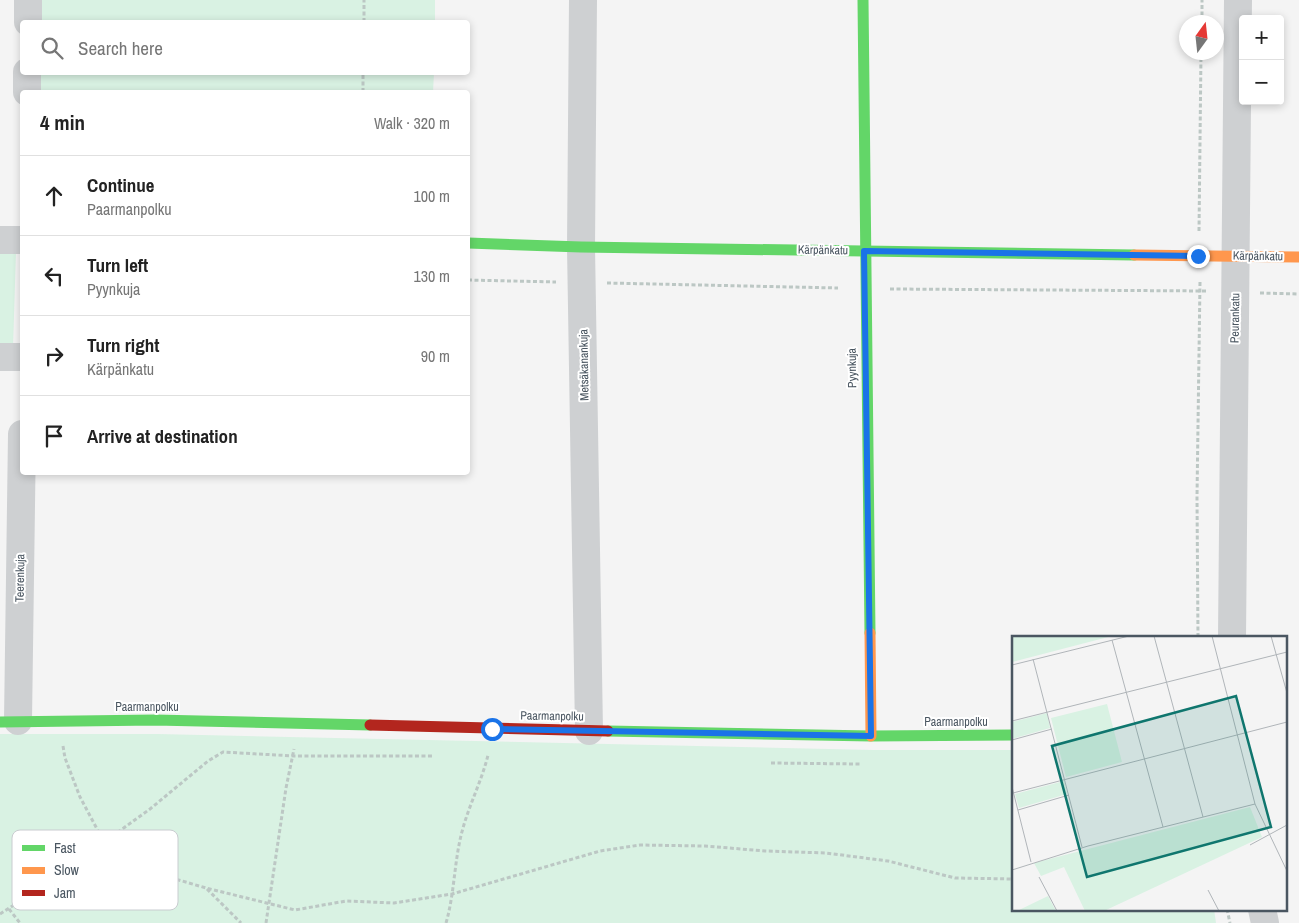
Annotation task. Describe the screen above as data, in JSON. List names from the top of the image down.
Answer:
{
  "streets": {
    "street": [
      "Kärpänkatu",
      "Peurankatu",
      "Metsäkanankuja",
      "Pyynkuja",
      "Teerenkuja",
      "Paarmanpolku"
    ]
  },
  "crossings": [
    ["Kärpänkatu", "Peurankatu"],
    ["Kärpänkatu", "Metsäkanankuja"],
    ["Kärpänkatu", "Pyynkuja"],
    ["Metsäkanankuja", "Paarmanpolku"],
    ["Pyynkuja", "Paarmanpolku"],
    ["Teerenkuja", "Paarmanpolku"]
  ],
  "legend": ["Fast", "Slow", "Jam"],
  "north": "top",
  "page": {
    "map_buttons": ["+", "−"],
    "search": "Search here",
    "heading": ["4 min", "Walk · 320 m"],
    "list": [
      ["Continue", "Paarmanpolku", "100 m"],
      ["Turn left", "Pyynkuja", "130 m"],
      ["Turn right", "Kärpänkatu", "90 m"],
      "Arrive at destination"
    ]
  }
}
